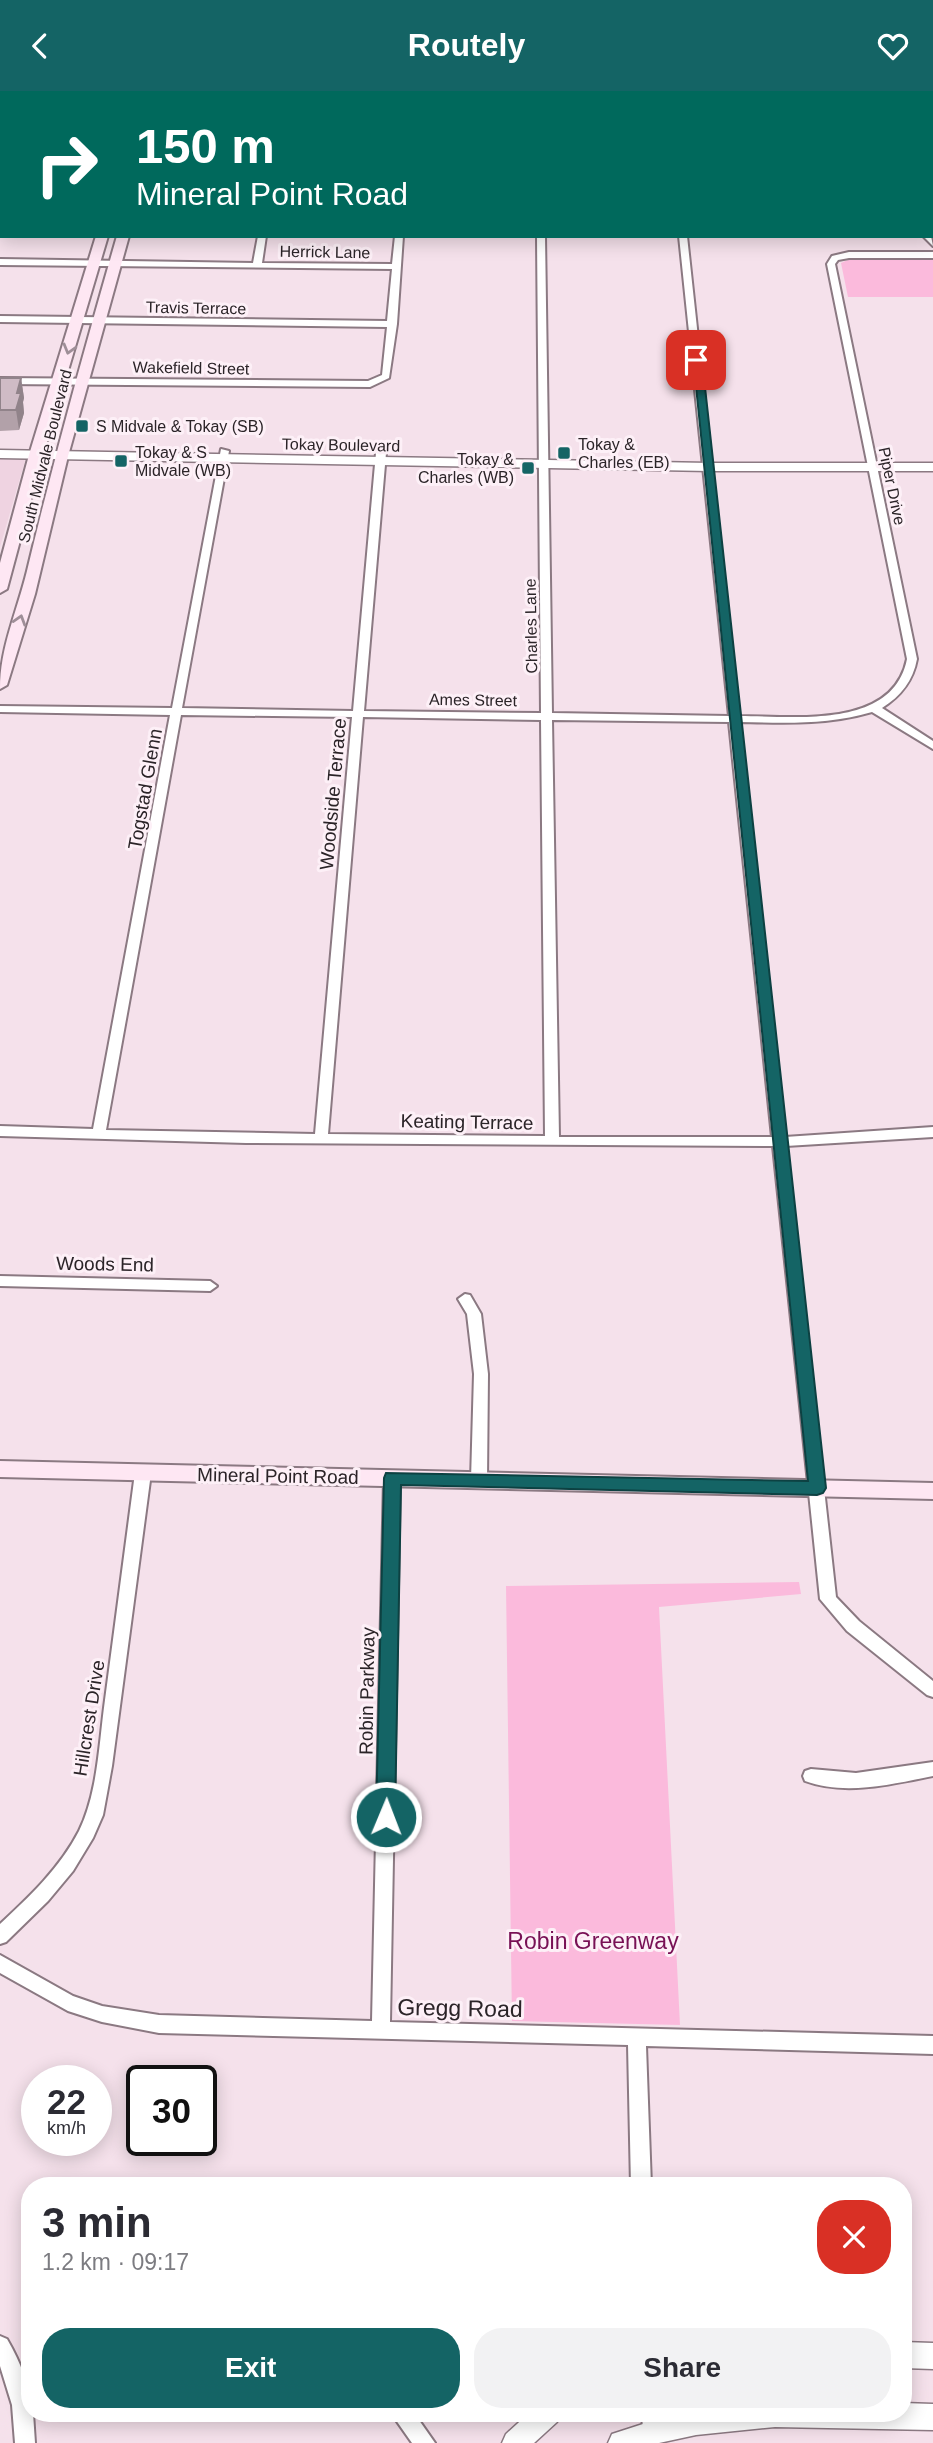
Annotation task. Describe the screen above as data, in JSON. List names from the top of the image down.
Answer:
{
  "streets": {
    "main road": ["South Midvale Boulevard", "Mineral Point Road"],
    "street": [
      "Herrick Lane",
      "Travis Terrace",
      "Wakefield Street",
      "Tokay Boulevard",
      "Piper Drive",
      "Charles Lane",
      "Ames Street",
      "Togstad Glenn",
      "Woodside Terrace",
      "Keating Terrace",
      "Woods End",
      "Robin Parkway",
      "Hillcrest Drive",
      "Gregg Road"
    ]
  },
  "crossings": [
    ["Herrick Lane", "South Midvale Boulevard"],
    ["Travis Terrace", "Wakefield Street"],
    ["Travis Terrace", "South Midvale Boulevard"],
    ["Wakefield Street", "South Midvale Boulevard"],
    ["Tokay Boulevard", "South Midvale Boulevard"],
    ["Tokay Boulevard", "Piper Drive"],
    ["Tokay Boulevard", "Charles Lane"],
    ["Tokay Boulevard", "Togstad Glenn"],
    ["Tokay Boulevard", "Woodside Terrace"],
    ["Piper Drive", "Ames Street"],
    ["Charles Lane", "Ames Street"],
    ["Charles Lane", "Keating Terrace"],
    ["Ames Street", "Togstad Glenn"],
    ["Ames Street", "Woodside Terrace"],
    ["Togstad Glenn", "Keating Terrace"],
    ["Woodside Terrace", "Keating Terrace"],
    ["Mineral Point Road", "Robin Parkway"],
    ["Mineral Point Road", "Hillcrest Drive"],
    ["Robin Parkway", "Gregg Road"]
  ],
  "parks": ["Robin Greenway"],
  "places": {
    "transit": [
      "S Midvale & Tokay (SB)",
      "Tokay & Charles (EB)",
      "Tokay & S Midvale (WB)",
      "Tokay & Charles (WB)"
    ]
  },
  "page": {
    "header": "Routely",
    "turn": ["150 m", "Mineral Point Road"],
    "speed": "22 km/h",
    "limit": "30",
    "heading": ["3 min", "1.2 km · 09:17"],
    "buttons": ["Exit", "Share"]
  }
}
